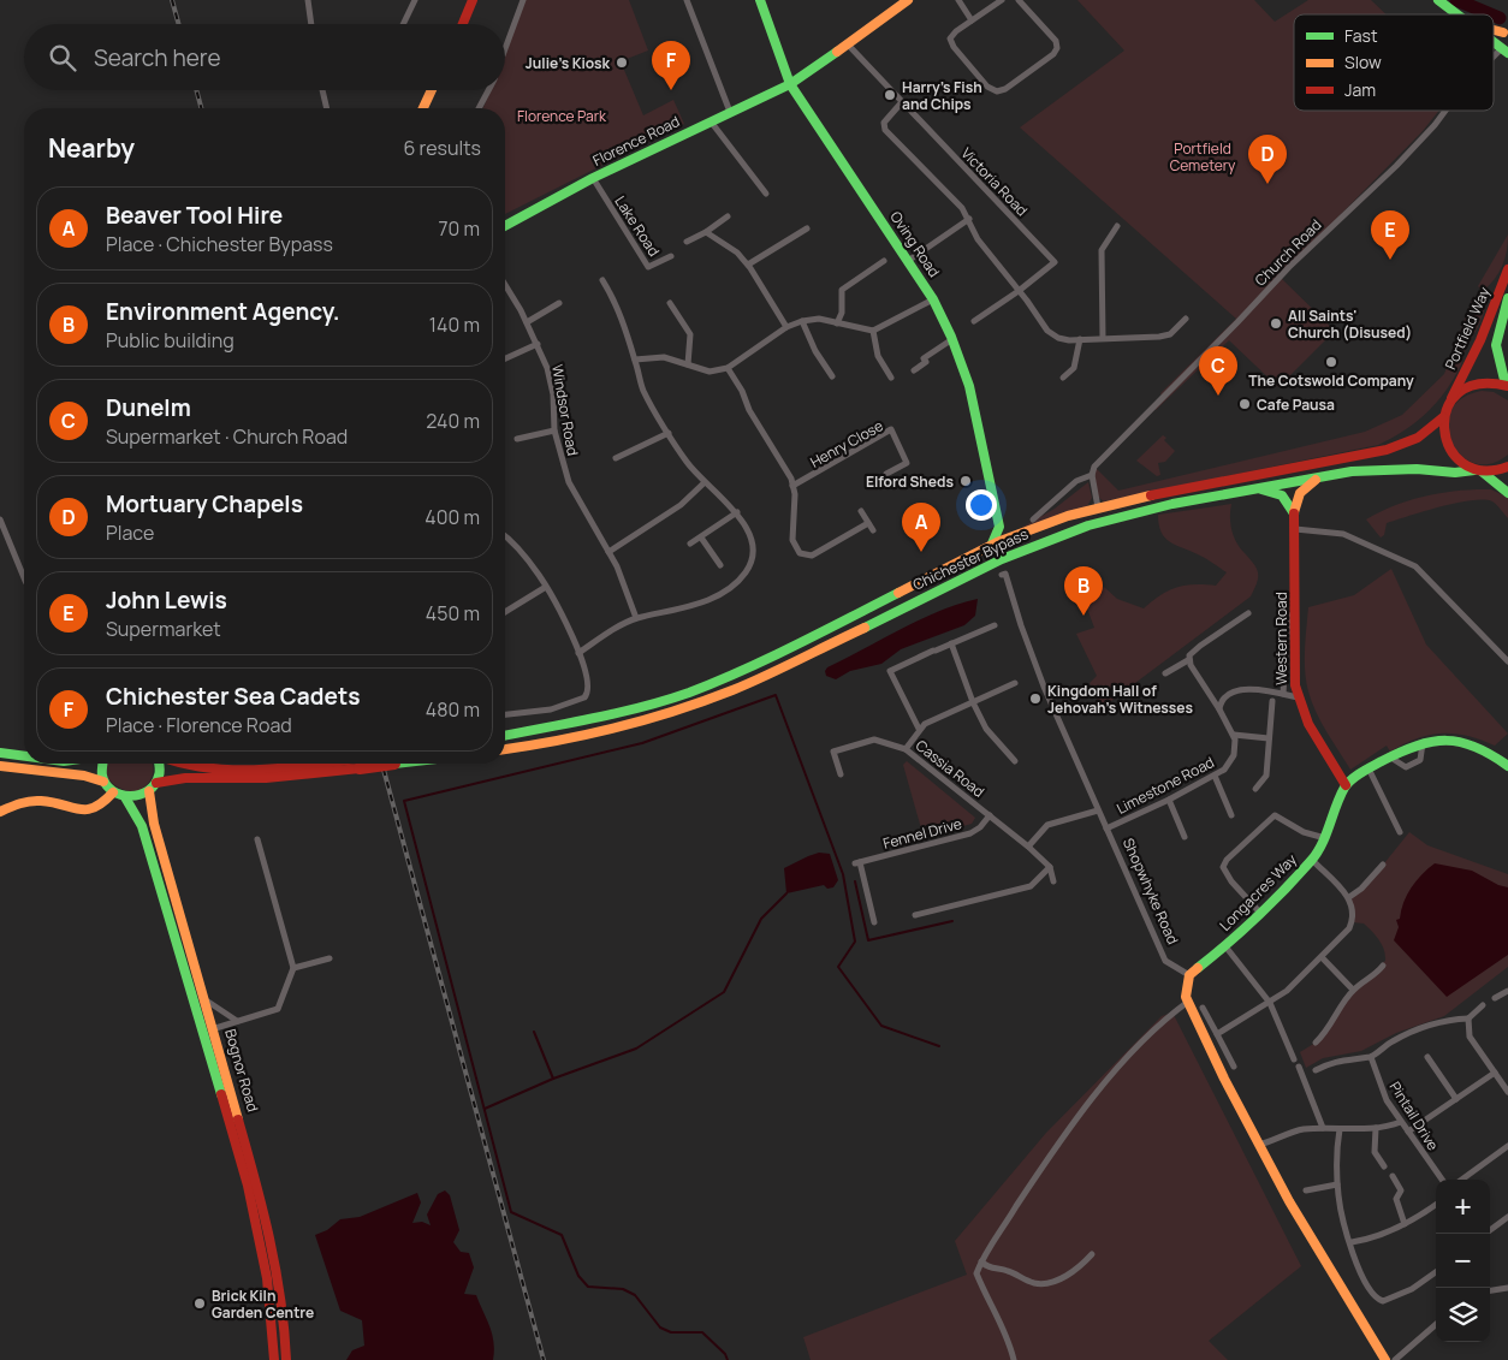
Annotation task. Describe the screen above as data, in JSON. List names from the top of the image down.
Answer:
{
  "streets": {
    "main road": [
      "Florence Road",
      "Oving Road",
      "Portfield Way",
      "Chichester Bypass",
      "Western Road",
      "Longacres Way",
      "Bognor Road"
    ],
    "street": [
      "Victoria Road",
      "Lake Road",
      "Church Road",
      "Windsor Road",
      "Henry Close",
      "Cassia Road",
      "Limestone Road",
      "Fennel Drive",
      "Shopwhyke Road",
      "Pintail Drive"
    ]
  },
  "crossings": [
    ["Florence Road", "Victoria Road"],
    ["Florence Road", "Lake Road"],
    ["Florence Road", "Oving Road"],
    ["Portfield Way", "Chichester Bypass"],
    ["Western Road", "Longacres Way"],
    ["Cassia Road", "Fennel Drive"],
    ["Limestone Road", "Shopwhyke Road"],
    ["Shopwhyke Road", "Longacres Way"]
  ],
  "parks": ["Florence Park", "Portfield Cemetery"],
  "places": [
    "Julie’s Kiosk",
    "Harry's Fish and Chips",
    "All Saints' Church (Disused)",
    "The Cotswold Company",
    "Cafe Pausa",
    "Elford Sheds",
    "Kingdom Hall of Jehovah's Witnesses",
    "Brick Kiln Garden Centre"
  ],
  "legend": ["Fast", "Slow", "Jam"],
  "page": {
    "search": "Search here",
    "pins": [
      "F",
      "D",
      "E",
      "C",
      "A",
      "B"
    ],
    "heading": ["Nearby", "6 results"],
    "list": [
      {
        "mark": "A",
        "name": "Beaver Tool Hire",
        "note": "Place · Chichester Bypass",
        "value": "70 m"
      },
      {
        "mark": "B",
        "name": "Environment Agency.",
        "note": "Public building",
        "value": "140 m"
      },
      {
        "mark": "C",
        "name": "Dunelm",
        "note": "Supermarket · Church Road",
        "value": "240 m"
      },
      {
        "mark": "D",
        "name": "Mortuary Chapels",
        "note": "Place",
        "value": "400 m"
      },
      {
        "mark": "E",
        "name": "John Lewis",
        "note": "Supermarket",
        "value": "450 m"
      },
      {
        "mark": "F",
        "name": "Chichester Sea Cadets",
        "note": "Place · Florence Road",
        "value": "480 m"
      }
    ],
    "map_buttons": ["+", "−"]
  }
}
